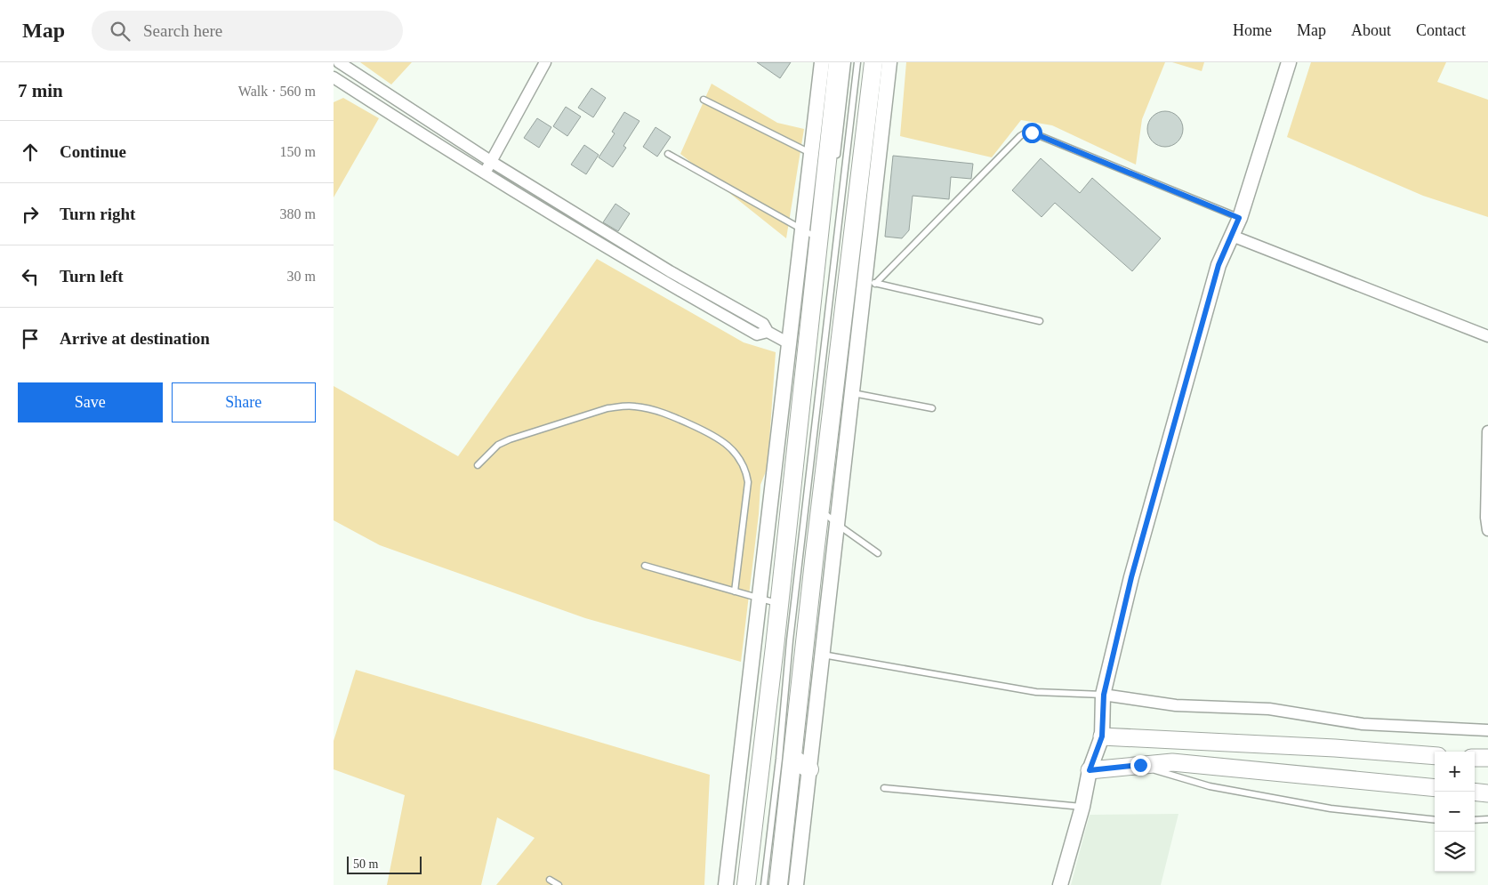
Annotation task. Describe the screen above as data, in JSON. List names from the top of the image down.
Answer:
{
  "scale_bar": "50 m",
  "page": {
    "header": "Map",
    "search": "Search here",
    "nav": [
      "Home",
      "Map",
      "About",
      "Contact"
    ],
    "heading": ["7 min", "Walk · 560 m"],
    "list": [
      ["Continue", "150 m"],
      ["Turn right", "380 m"],
      ["Turn left", "30 m"],
      "Arrive at destination"
    ],
    "buttons": ["Save", "Share"],
    "map_buttons": ["+", "−"],
    "scale": "50 m"
  }
}
